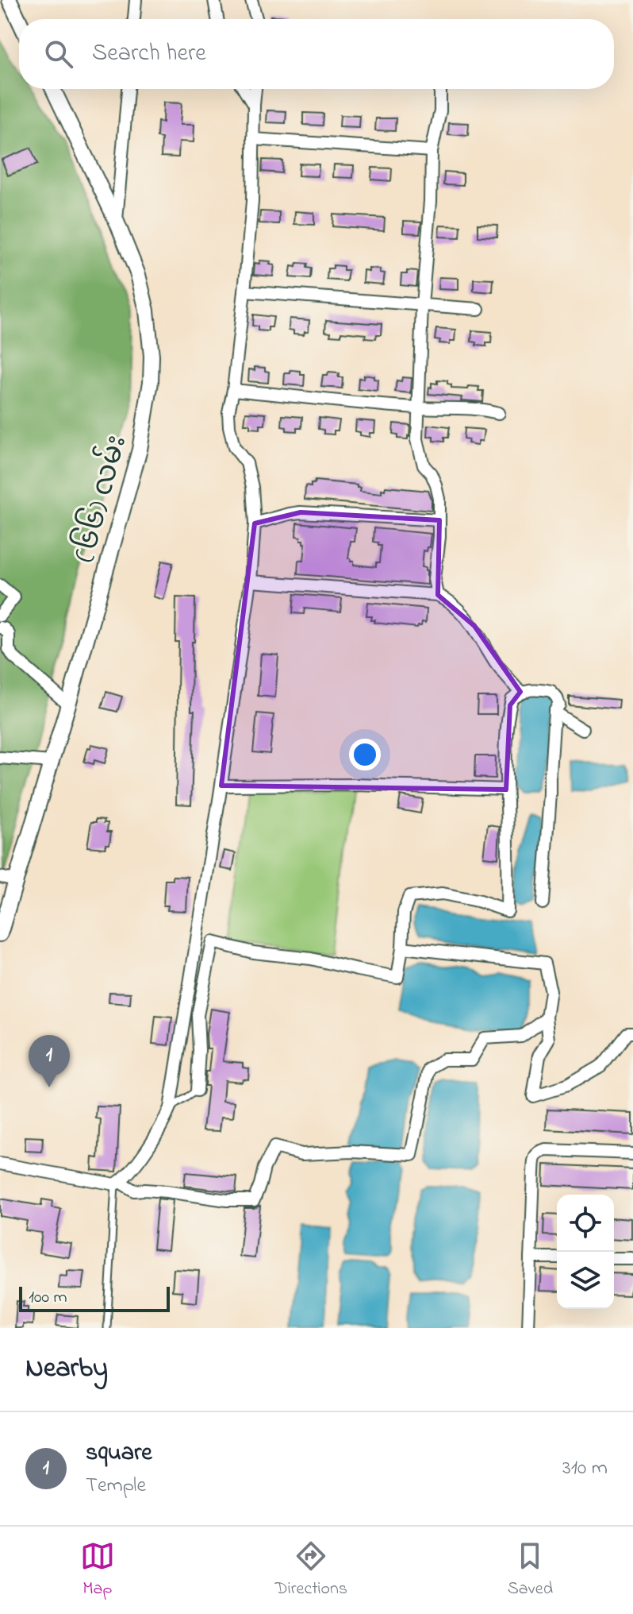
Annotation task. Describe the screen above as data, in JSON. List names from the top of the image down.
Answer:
{
  "streets": {
    "street": ["(၆၆) လမ်း"]
  },
  "scale_bar": "100 m",
  "page": {
    "search": "Search here",
    "pins": "1",
    "scale": "100 m",
    "heading": "Nearby",
    "list": [
      {
        "mark": "1",
        "name": "square",
        "note": "Temple",
        "value": "310 m"
      }
    ],
    "nav": ["Map", "Directions", "Saved"]
  }
}
